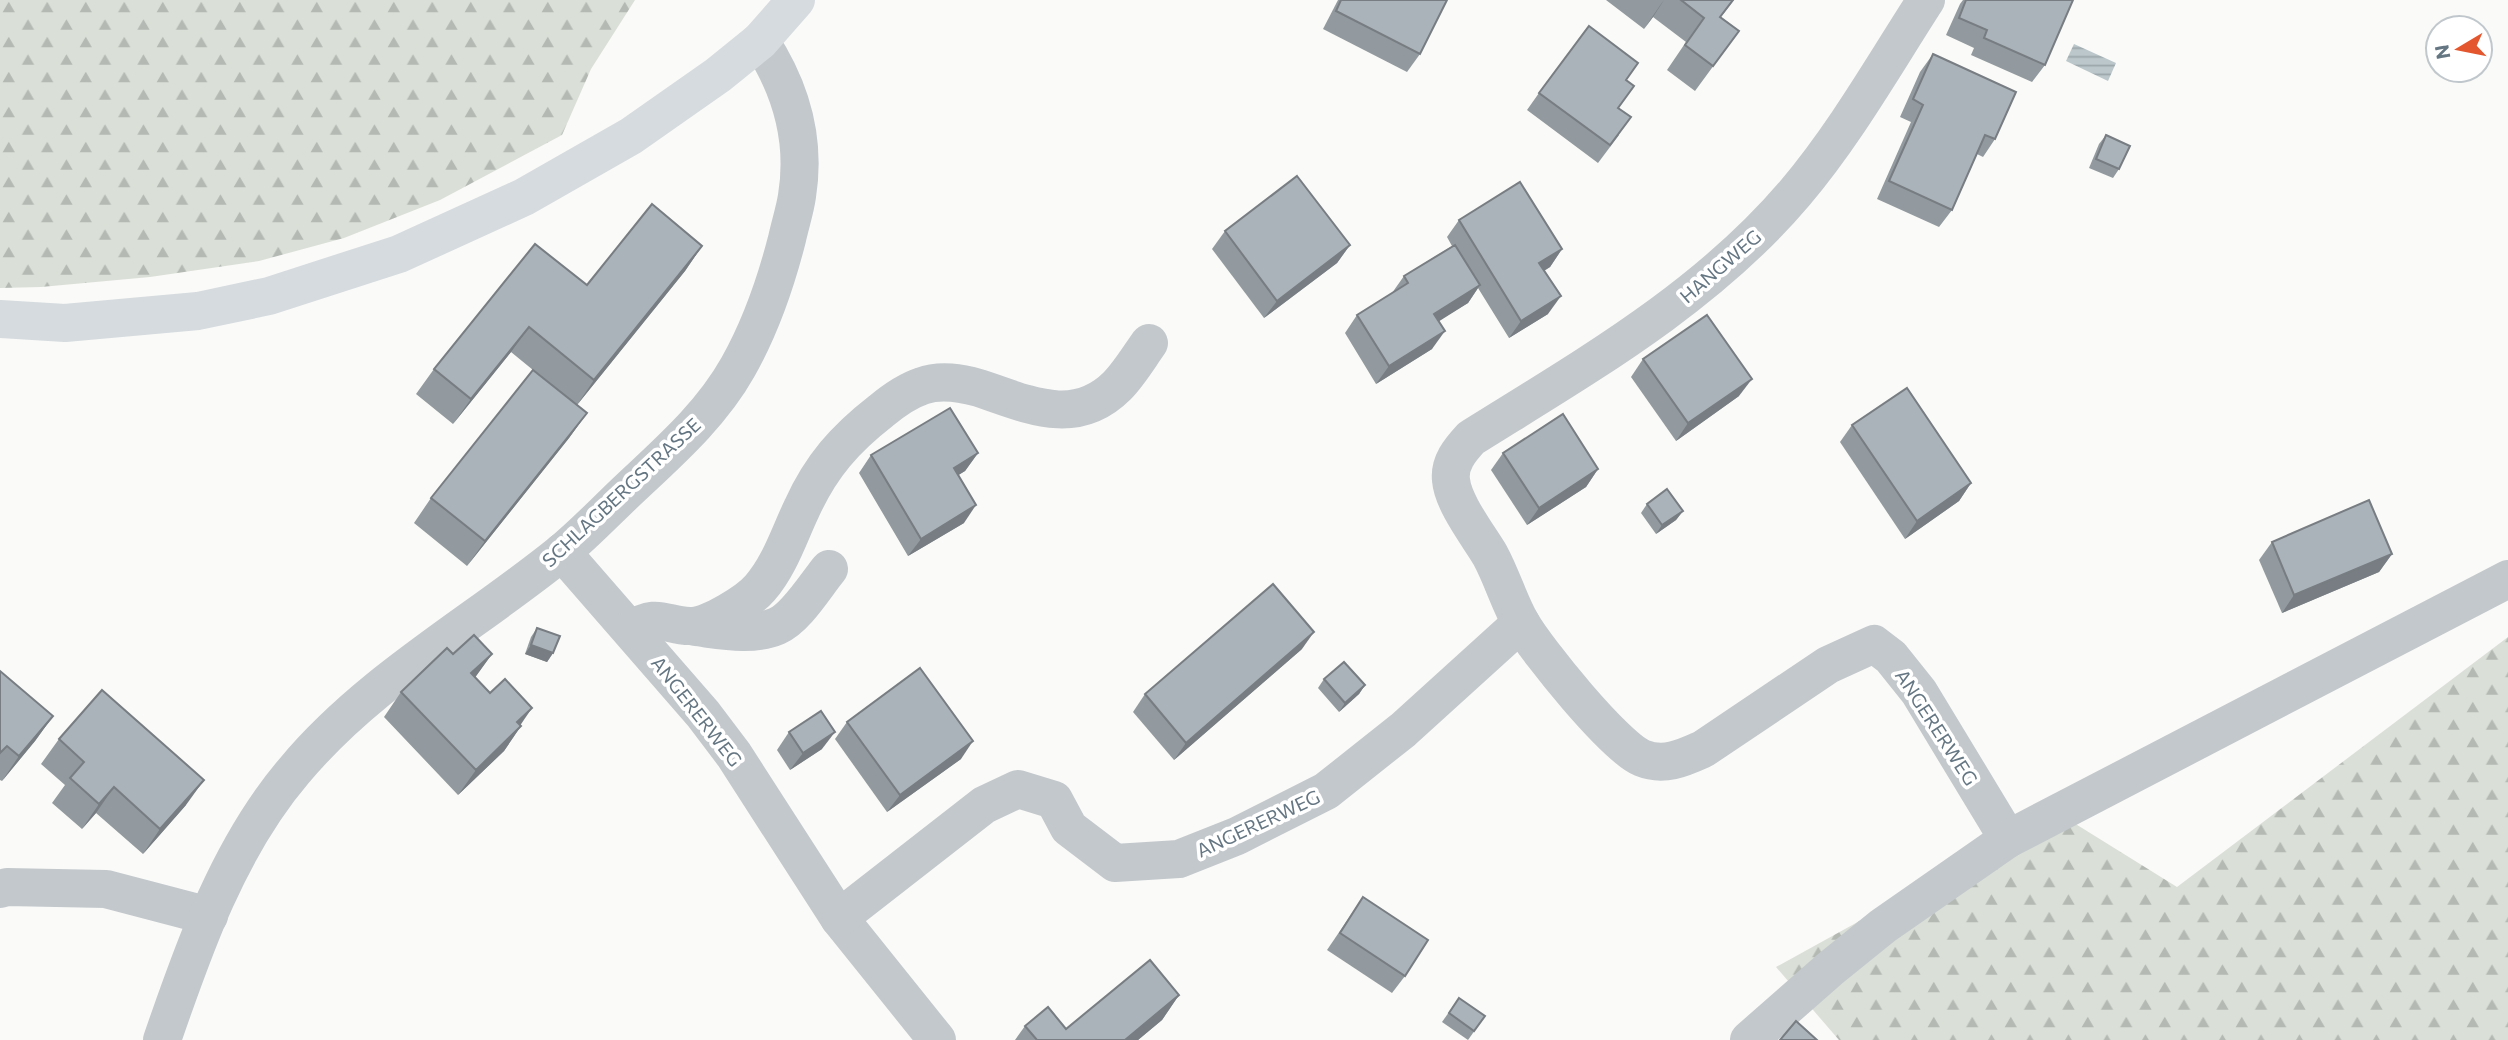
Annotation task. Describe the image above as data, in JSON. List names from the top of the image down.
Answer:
{
  "streets": {
    "street": ["HANGWEG", "SCHLAGBERGSTRASSE", "ANGERERWEG"]
  },
  "crossings": [
    ["HANGWEG", "ANGERERWEG"],
    ["SCHLAGBERGSTRASSE", "ANGERERWEG"]
  ],
  "north": "left"
}
